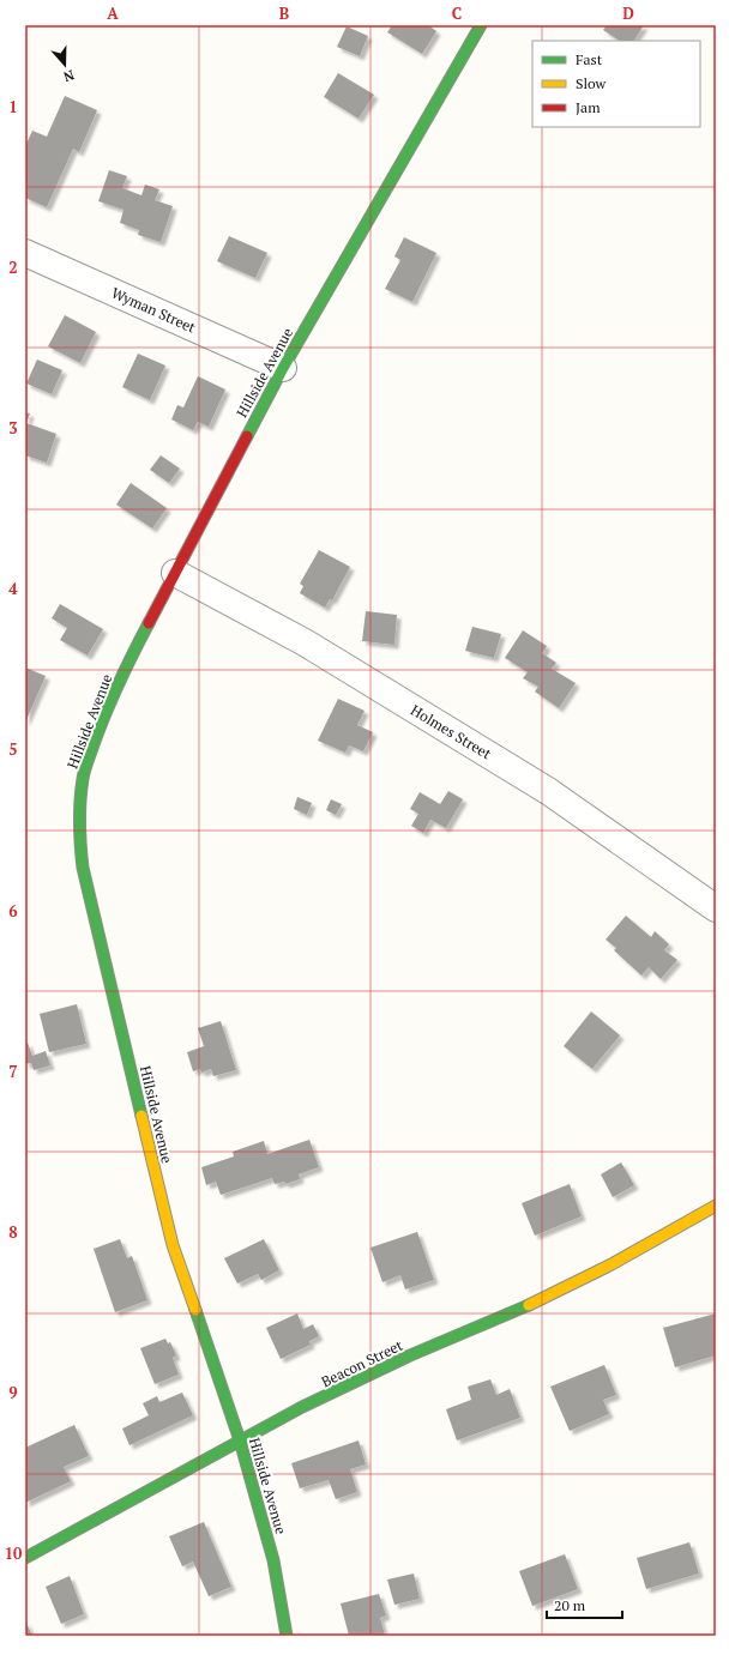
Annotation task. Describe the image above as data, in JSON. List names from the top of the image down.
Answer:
{
  "streets": {
    "street": [
      "Wyman Street",
      "Hillside Avenue",
      "Holmes Street",
      "Beacon Street"
    ]
  },
  "crossings": [
    ["Wyman Street", "Hillside Avenue"],
    ["Hillside Avenue", "Holmes Street"],
    ["Hillside Avenue", "Beacon Street"]
  ],
  "legend": ["Fast", "Slow", "Jam"],
  "scale_bar": "20 m",
  "north": "bottom",
  "grid": {
    "columns": [
      "A",
      "B",
      "C",
      "D"
    ],
    "rows": [
      "1",
      "2",
      "3",
      "4",
      "5",
      "6",
      "7",
      "8",
      "9",
      "10"
    ]
  }
}
